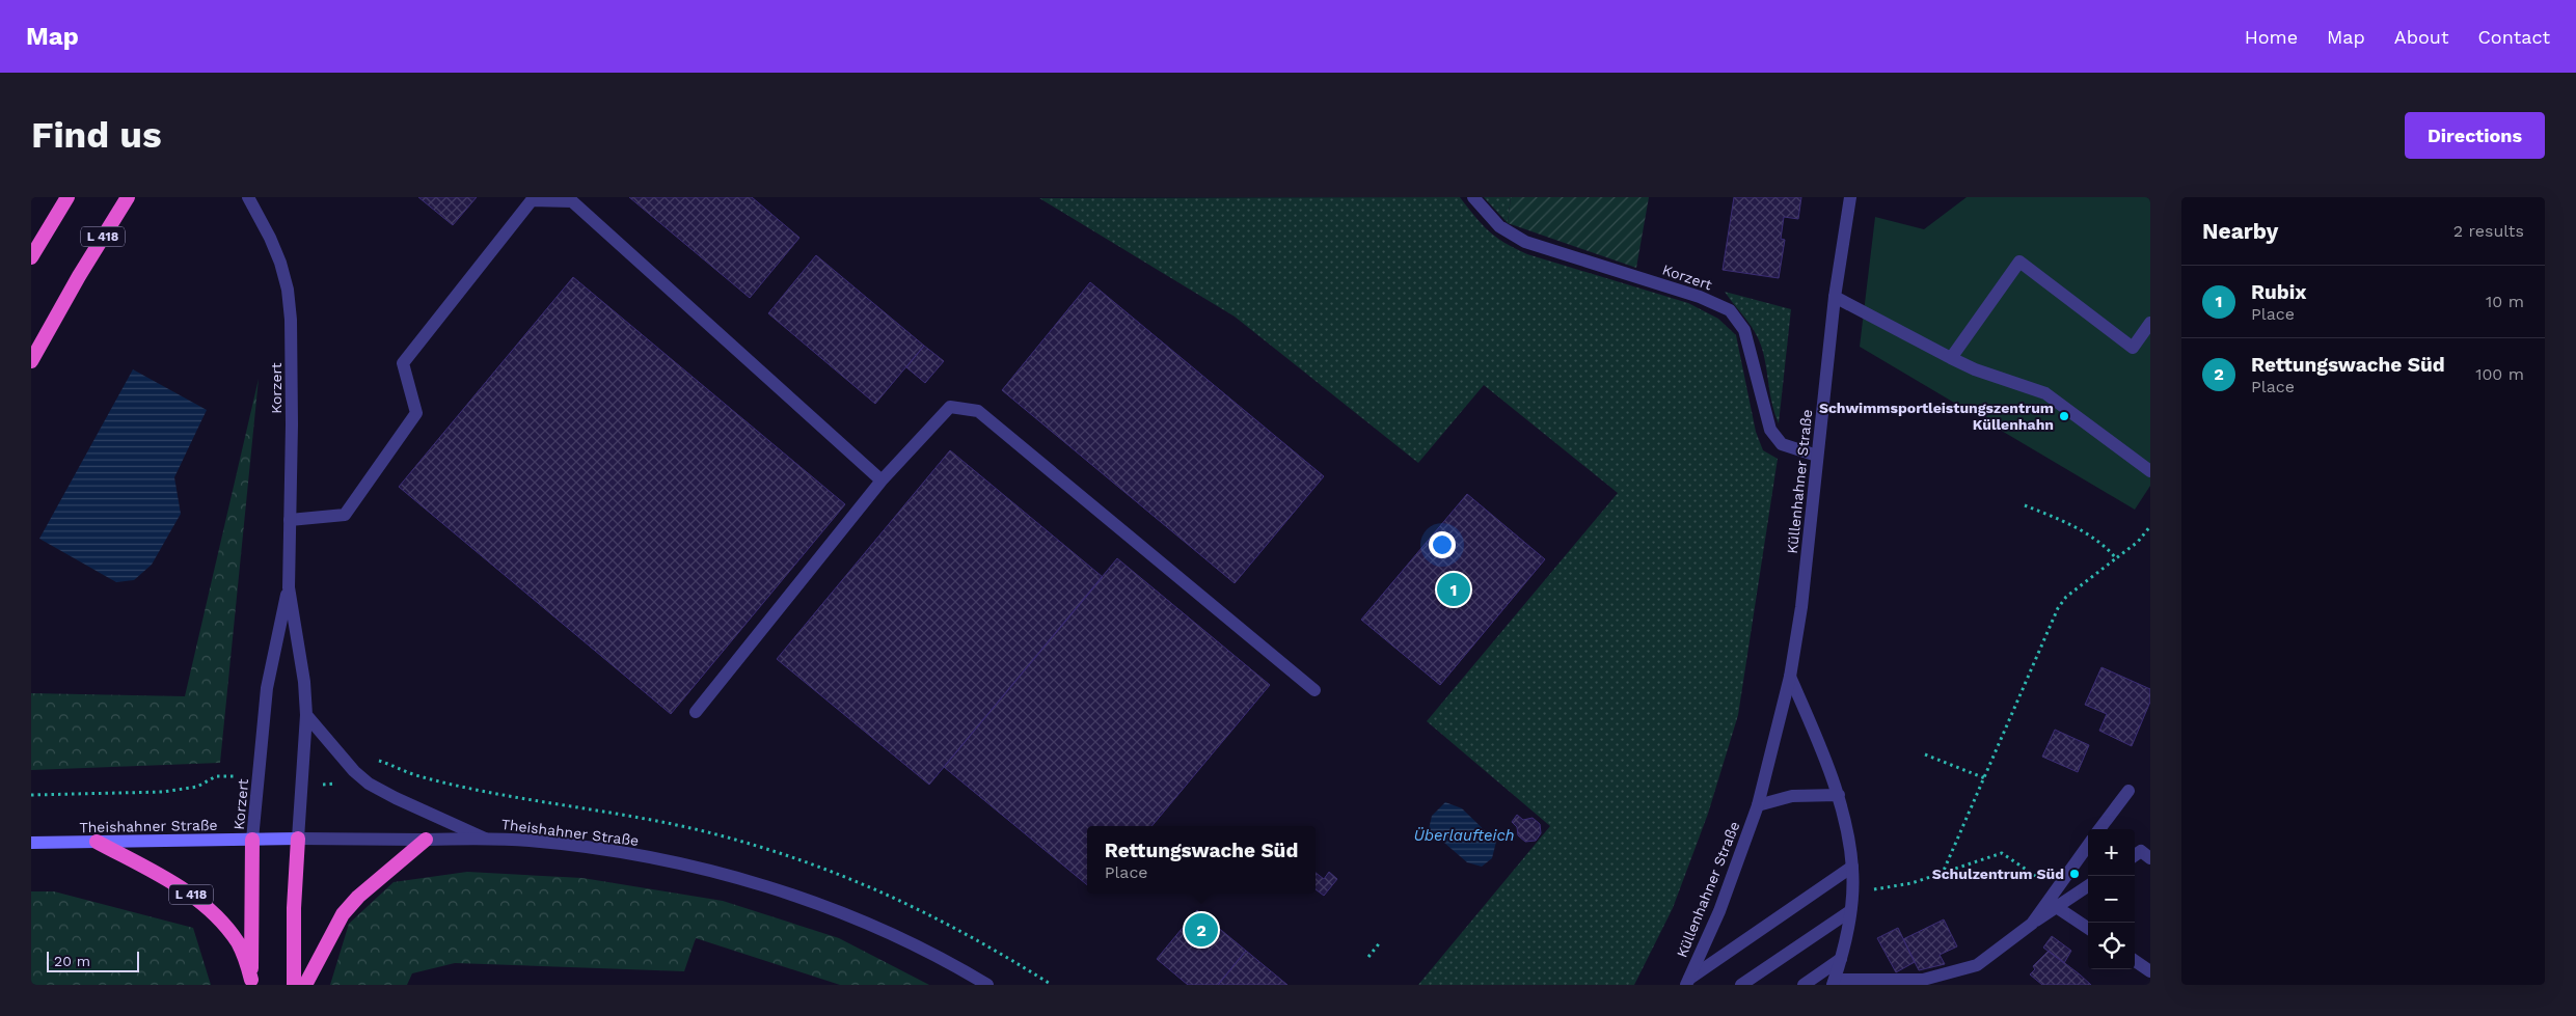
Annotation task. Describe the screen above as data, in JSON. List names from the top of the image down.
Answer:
{
  "streets": {
    "highway": ["L 418"],
    "main road": ["Theishahner Straße"],
    "street": ["Korzert", "Küllenhahner Straße"]
  },
  "crossings": [
    ["L 418", "Korzert"],
    ["L 418", "Theishahner Straße"],
    ["Korzert", "Küllenhahner Straße"],
    ["Korzert", "Theishahner Straße"]
  ],
  "water": ["Überlaufteich"],
  "places": ["Schwimmsportleistungszentrum Küllenhahn", "Schulzentrum Süd"],
  "scale_bar": "20 m",
  "page": {
    "header": "Map",
    "nav": [
      "Home",
      "Map",
      "About",
      "Contact"
    ],
    "buttons": "Directions",
    "title": "Find us",
    "heading": ["Nearby", "2 results"],
    "list": [
      {
        "mark": "1",
        "name": "Rubix",
        "note": "Place",
        "value": "10 m"
      },
      {
        "mark": "2",
        "name": "Rettungswache Süd",
        "note": "Place",
        "value": "100 m"
      }
    ],
    "pins": ["1", "2"],
    "popup": ["Rettungswache Süd", "Place"],
    "map_buttons": ["+", "−"],
    "scale": "20 m"
  }
}
